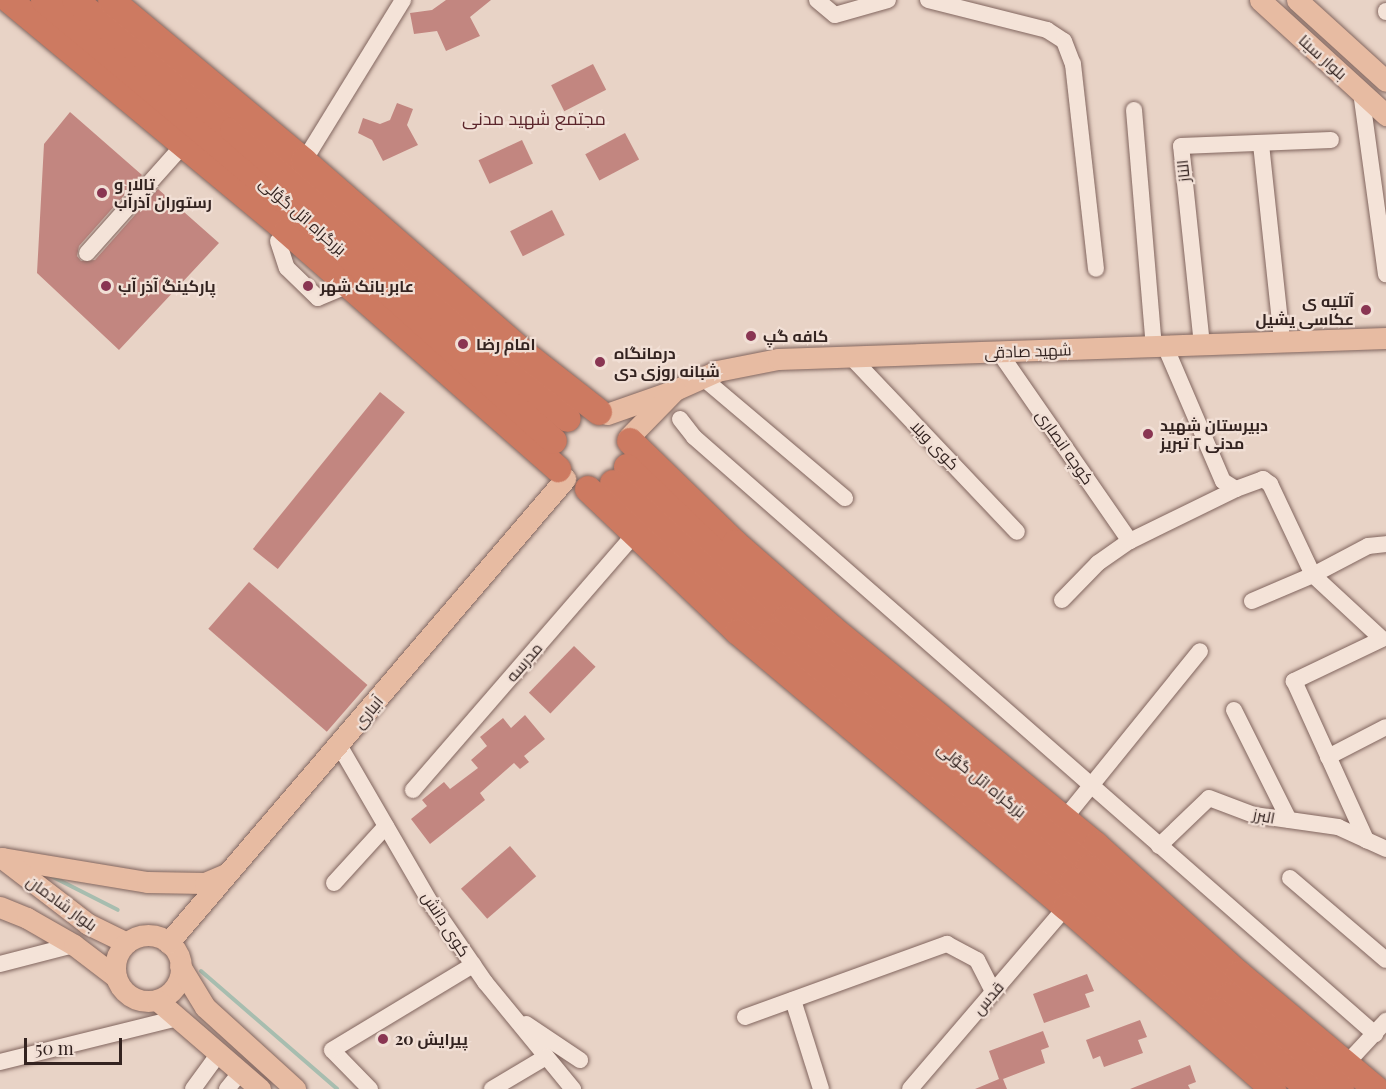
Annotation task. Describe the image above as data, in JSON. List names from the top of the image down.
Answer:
{
  "streets": {
    "highway": ["بزرگراه ائل گؤلی"],
    "main road": [
      "بلوار سینا",
      "شهید صادقی",
      "آبیاری",
      "بلوار شادمان"
    ],
    "street": [
      "الناز",
      "کوی ویلا",
      "کوچه انصاری",
      "مدرسه",
      "البرز",
      "کوی دانش",
      "قدس"
    ]
  },
  "crossings": [
    ["الناز", "شهید صادقی"],
    ["بزرگراه ائل گؤلی", "شهید صادقی"],
    ["بزرگراه ائل گؤلی", "آبیاری"],
    ["شهید صادقی", "کوی ویلا"],
    ["شهید صادقی", "کوچه انصاری"],
    ["شهید صادقی", "آبیاری"],
    ["آبیاری", "بلوار شادمان"],
    ["آبیاری", "کوی دانش"]
  ],
  "districts": ["مجتمع شهید مدنی"],
  "places": [
    "تالار و رستوران آذرآب",
    "پارکینگ آذر آب",
    "عابر بانک شهر",
    "آتلیه ی عکاسی یشیل",
    "کافه گپ",
    "امام رضا",
    "درمانگاه شبانه روزی دی",
    "دبیرستان شهید مدنی ۲ تبریز",
    "پیرایش 20"
  ],
  "scale_bar": "50 m"
}
